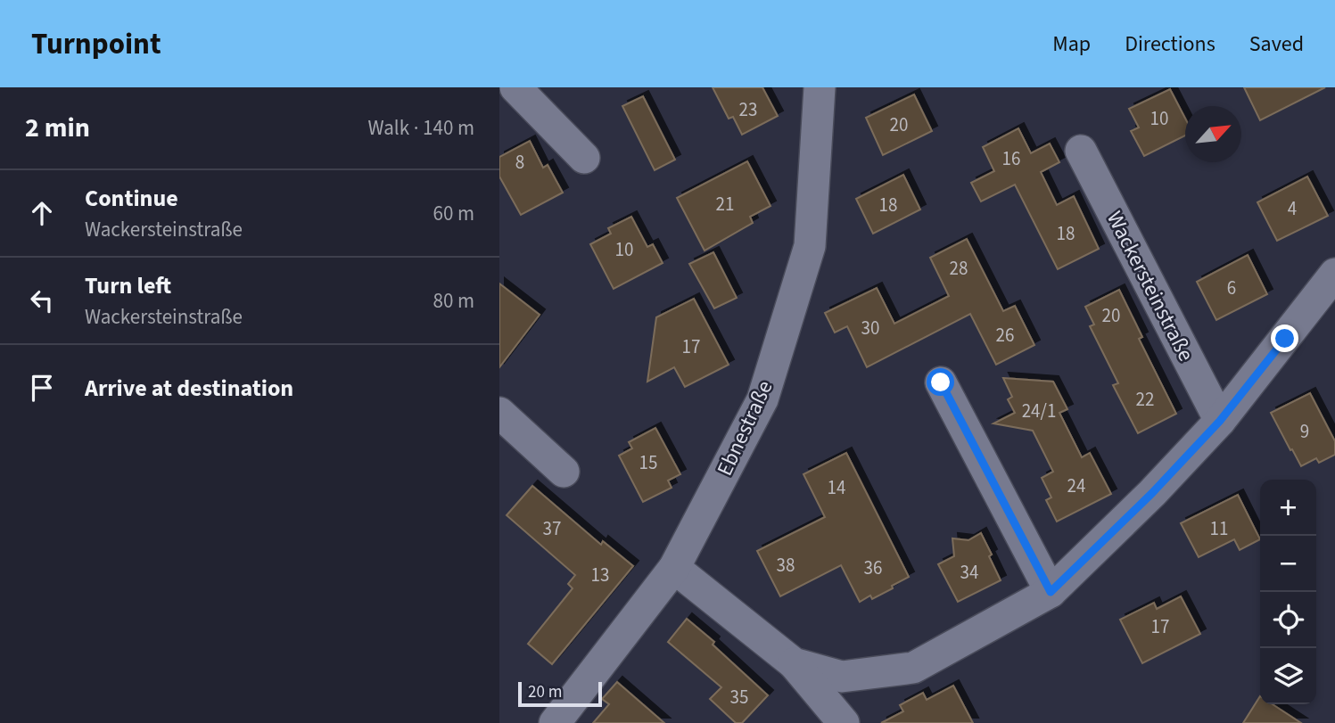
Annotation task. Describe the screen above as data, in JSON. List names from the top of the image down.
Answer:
{
  "streets": {
    "street": ["Wackersteinstraße", "Ebnestraße"]
  },
  "house_numbers": [
    "23",
    "10",
    "20",
    "16",
    "8",
    "21",
    "18",
    "4",
    "18",
    "10",
    "28",
    "6",
    "20",
    "30",
    "26",
    "17",
    "22",
    "24/1",
    "9",
    "15",
    "24",
    "14",
    "37",
    "11",
    "38",
    "36",
    "34",
    "13",
    "17",
    "35"
  ],
  "scale_bar": "20 m",
  "north": "top right",
  "page": {
    "header": "Turnpoint",
    "nav": ["Map", "Directions", "Saved"],
    "heading": ["2 min", "Walk · 140 m"],
    "list": [
      ["Continue", "Wackersteinstraße", "60 m"],
      ["Turn left", "Wackersteinstraße", "80 m"],
      "Arrive at destination"
    ],
    "map_buttons": ["+", "−"],
    "scale": "20 m"
  }
}
